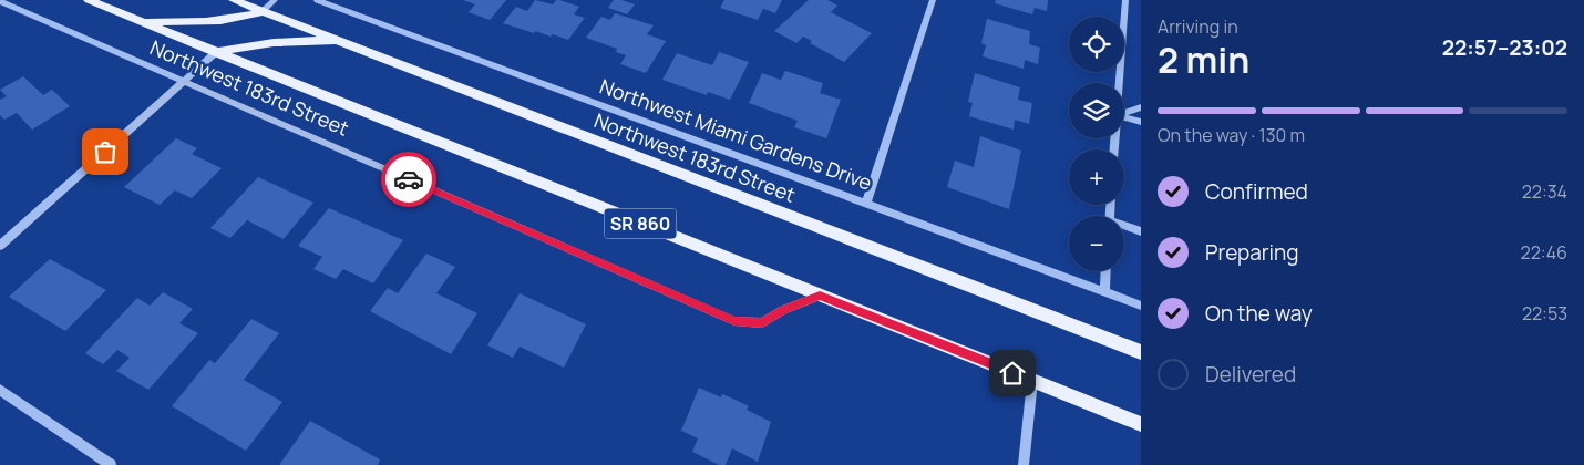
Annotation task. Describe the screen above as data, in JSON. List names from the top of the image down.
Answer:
{
  "streets": {
    "main road": ["Northwest 183rd Street", "SR 860"],
    "street": ["Northwest Miami Gardens Drive"]
  },
  "page": {
    "heading": ["2 min", "Arriving in", "22:57–23:02"],
    "map_buttons": ["+", "−"],
    "bar": "On the way · 130 m",
    "list": [
      ["Confirmed", "22:34"],
      ["Preparing", "22:46"],
      ["On the way", "22:53"],
      "Delivered"
    ]
  }
}
